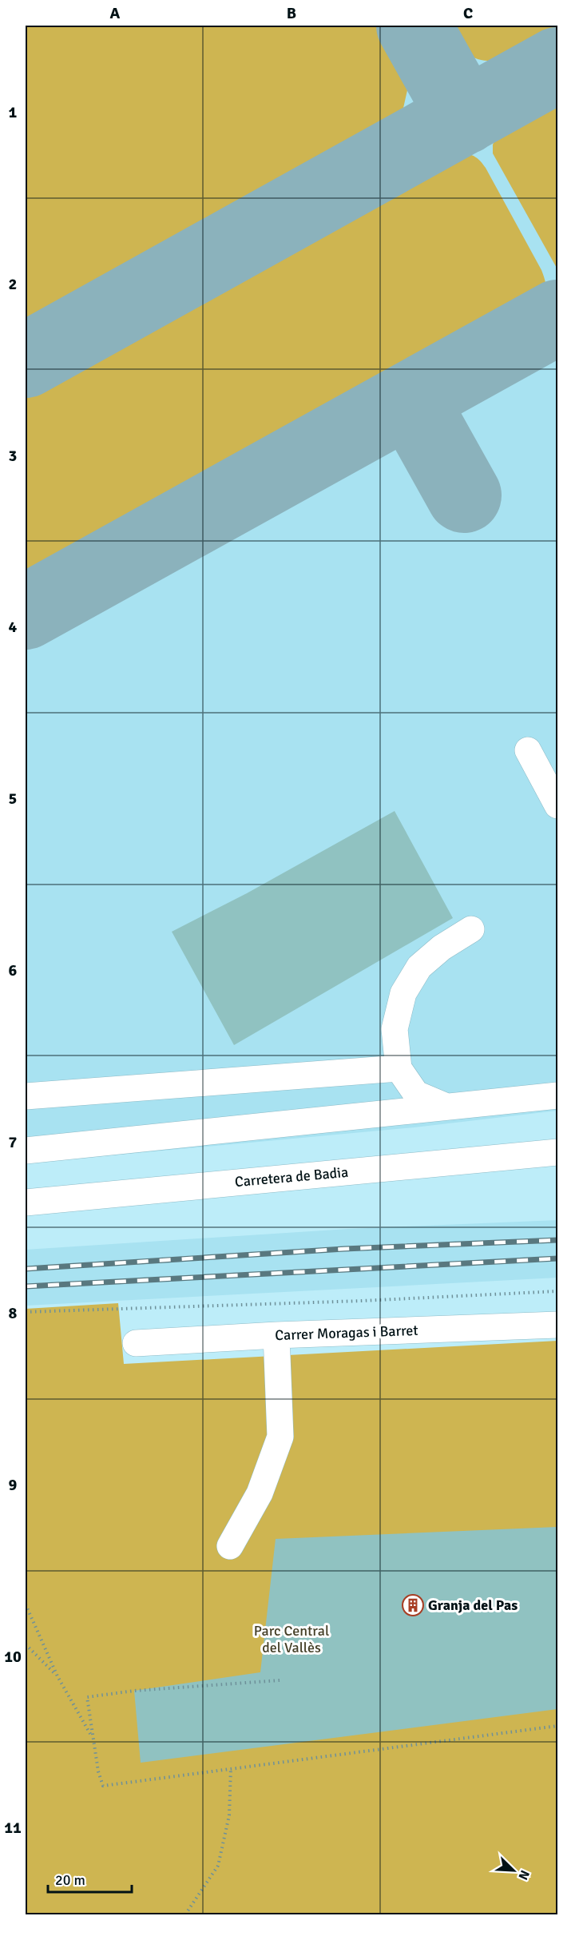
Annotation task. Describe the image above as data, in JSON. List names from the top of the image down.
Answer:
{
  "streets": {
    "street": ["Carretera de Badia", "Carrer Moragas i Barret"]
  },
  "parks": ["Parc Central del Vallès"],
  "places": {
    "building": ["Granja del Pas"]
  },
  "scale_bar": "20 m",
  "north": "bottom right",
  "grid": {
    "columns": ["A", "B", "C"],
    "rows": [
      "1",
      "2",
      "3",
      "4",
      "5",
      "6",
      "7",
      "8",
      "9",
      "10",
      "11"
    ]
  }
}
